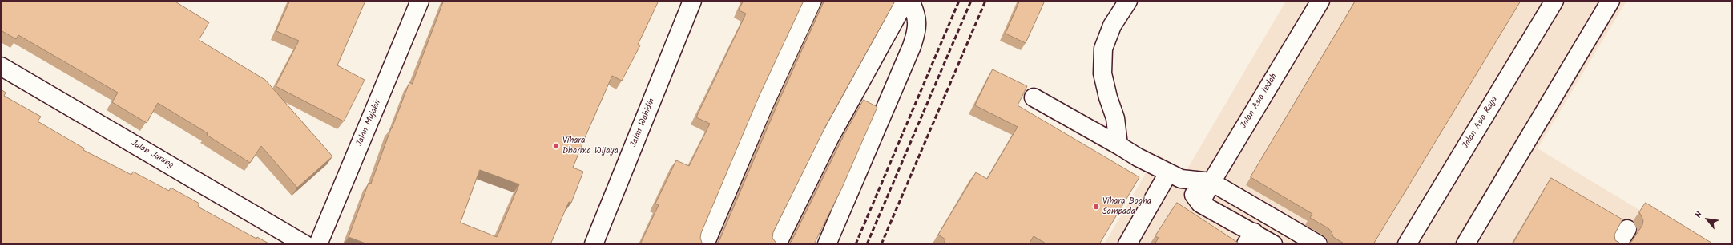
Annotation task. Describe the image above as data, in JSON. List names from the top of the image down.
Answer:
{
  "streets": {
    "street": [
      "Jalan Asia Indah",
      "Jalan Mujahir",
      "Jalan Wahidin",
      "Jalan Asia Raya",
      "Jalan Jurung"
    ]
  },
  "places": ["Vihara Dharma Wijaya", "Vihara Bogha Sampada"],
  "north": "top left"
}
